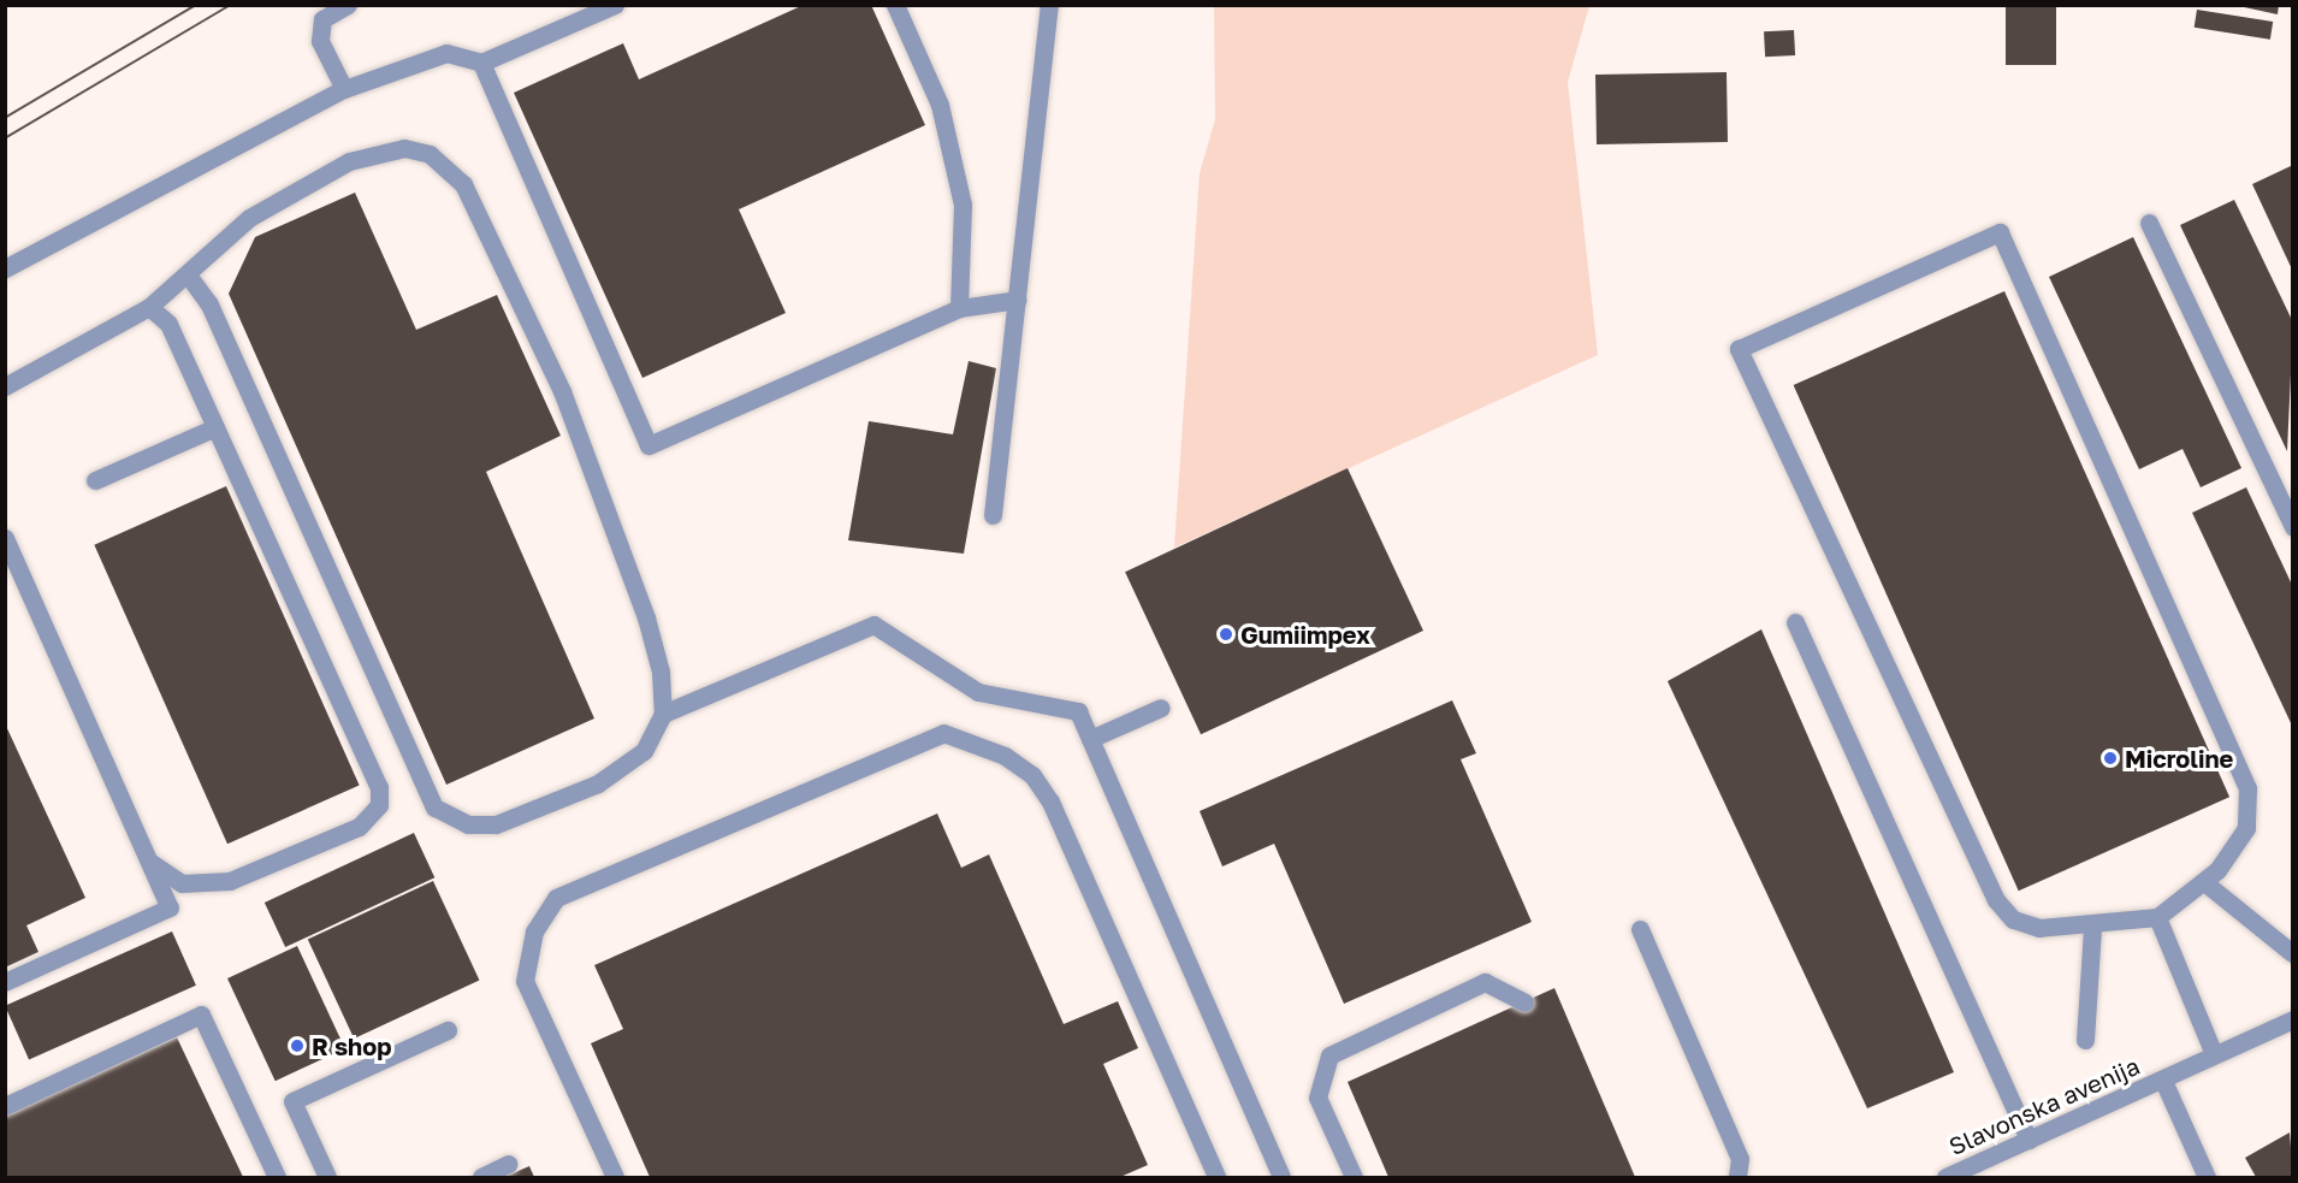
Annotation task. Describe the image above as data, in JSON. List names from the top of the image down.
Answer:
{
  "streets": {
    "street": ["Slavonska avenija"]
  },
  "places": ["Gumiimpex", "Microline", "R shop"]
}
